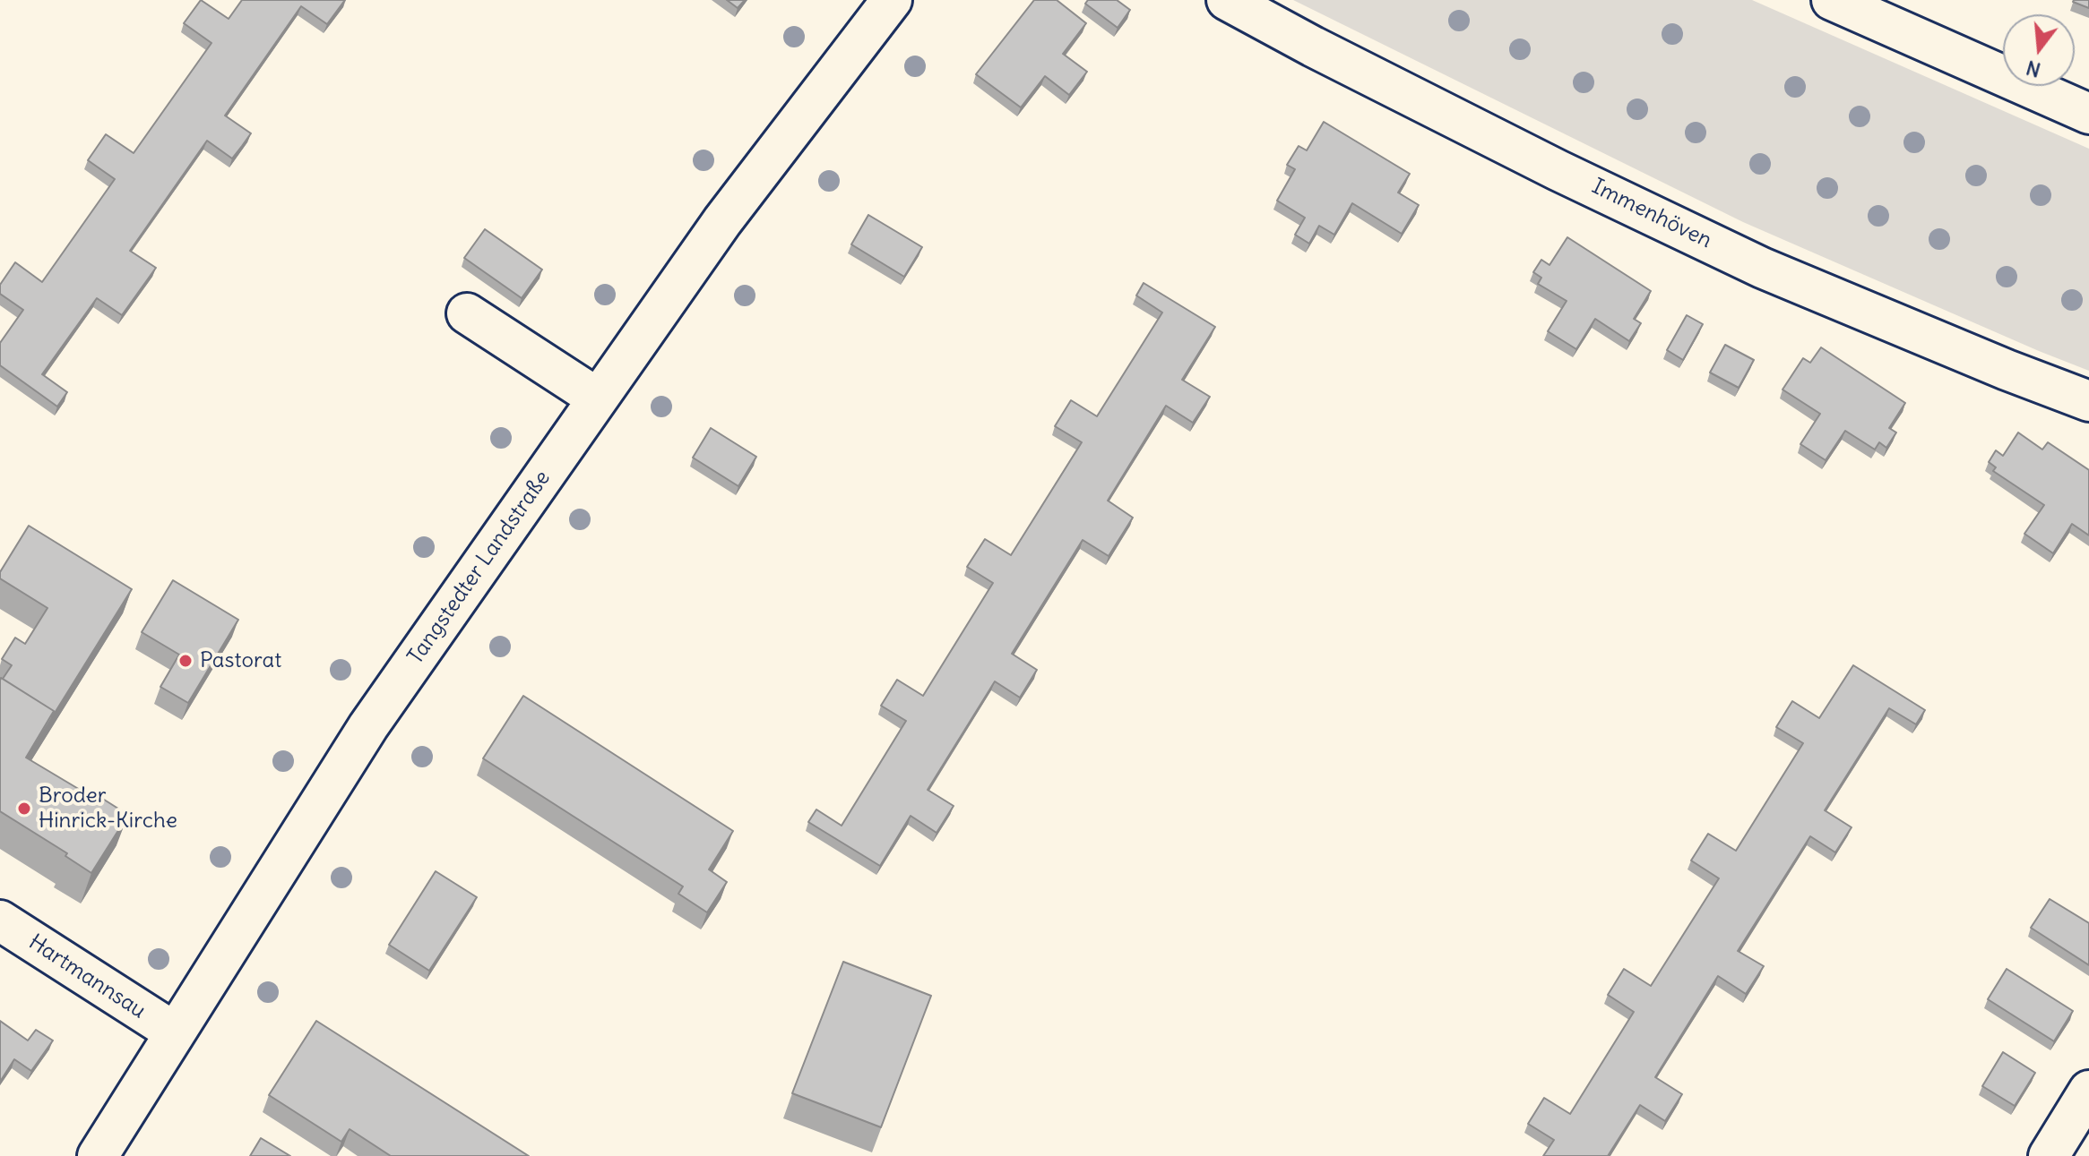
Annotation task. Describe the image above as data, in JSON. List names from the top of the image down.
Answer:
{
  "streets": {
    "street": ["Immenhöven", "Tangstedter Landstraße", "Hartmannsau"]
  },
  "crossings": [
    ["Tangstedter Landstraße", "Hartmannsau"]
  ],
  "places": ["Pastorat", "Broder Hinrick-Kirche"],
  "north": "bottom"
}
